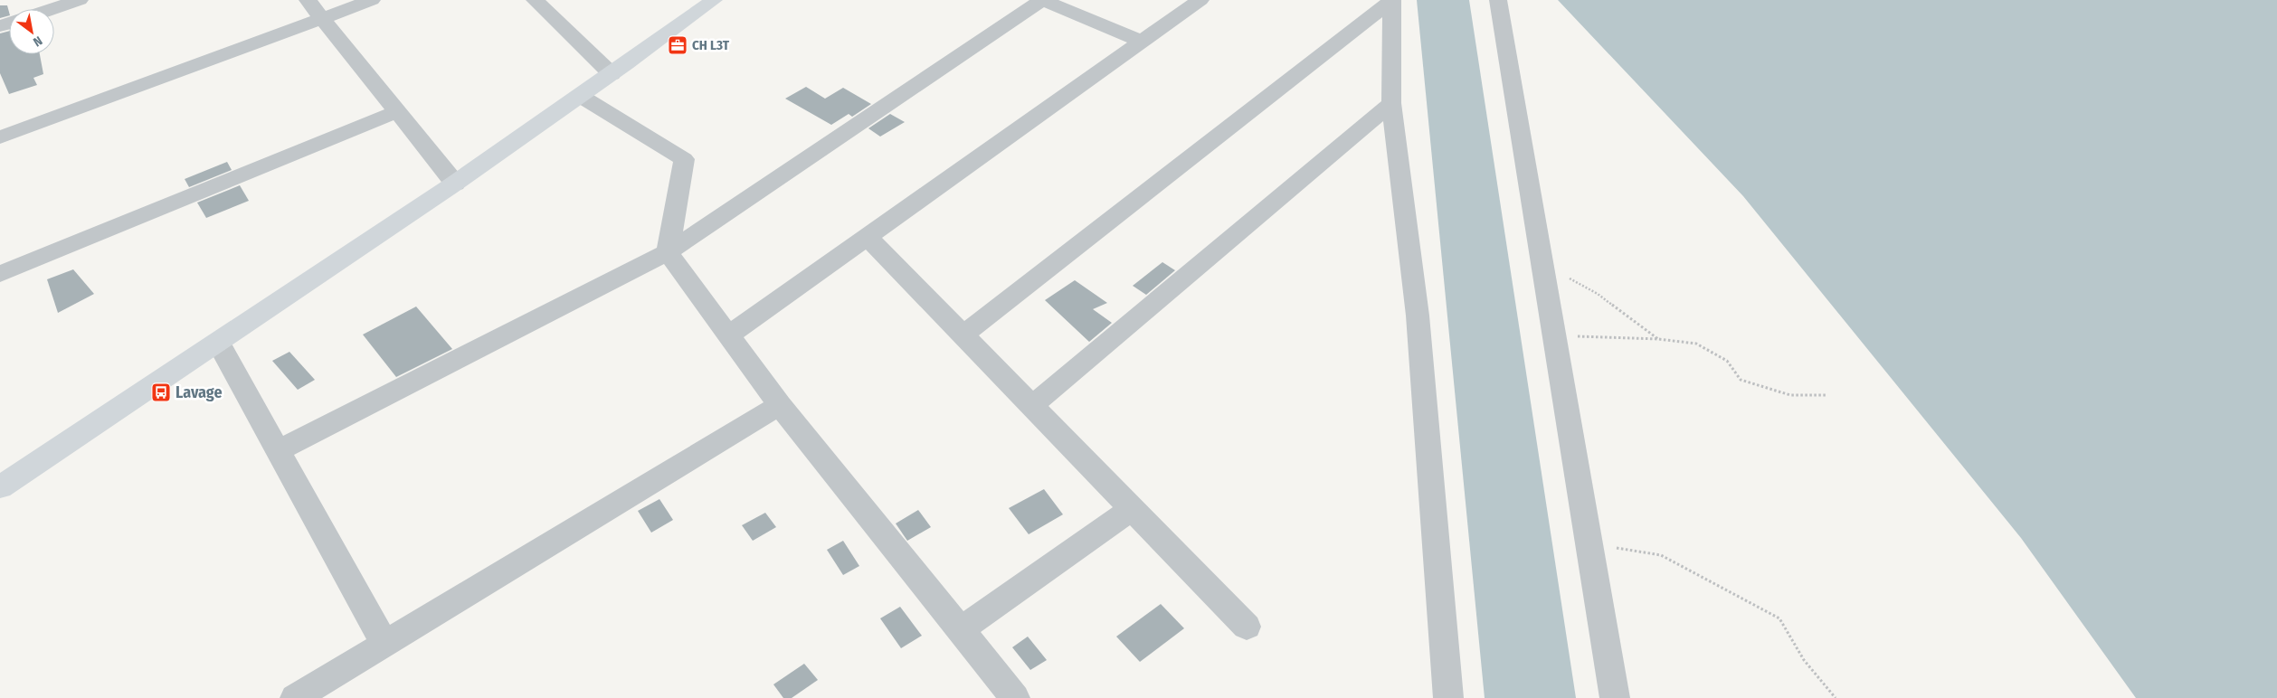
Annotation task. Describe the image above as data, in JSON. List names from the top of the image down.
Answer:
{
  "places": {
    "office": ["CH L3T"],
    "bus stop": ["Lavage"]
  },
  "north": "bottom right"
}
